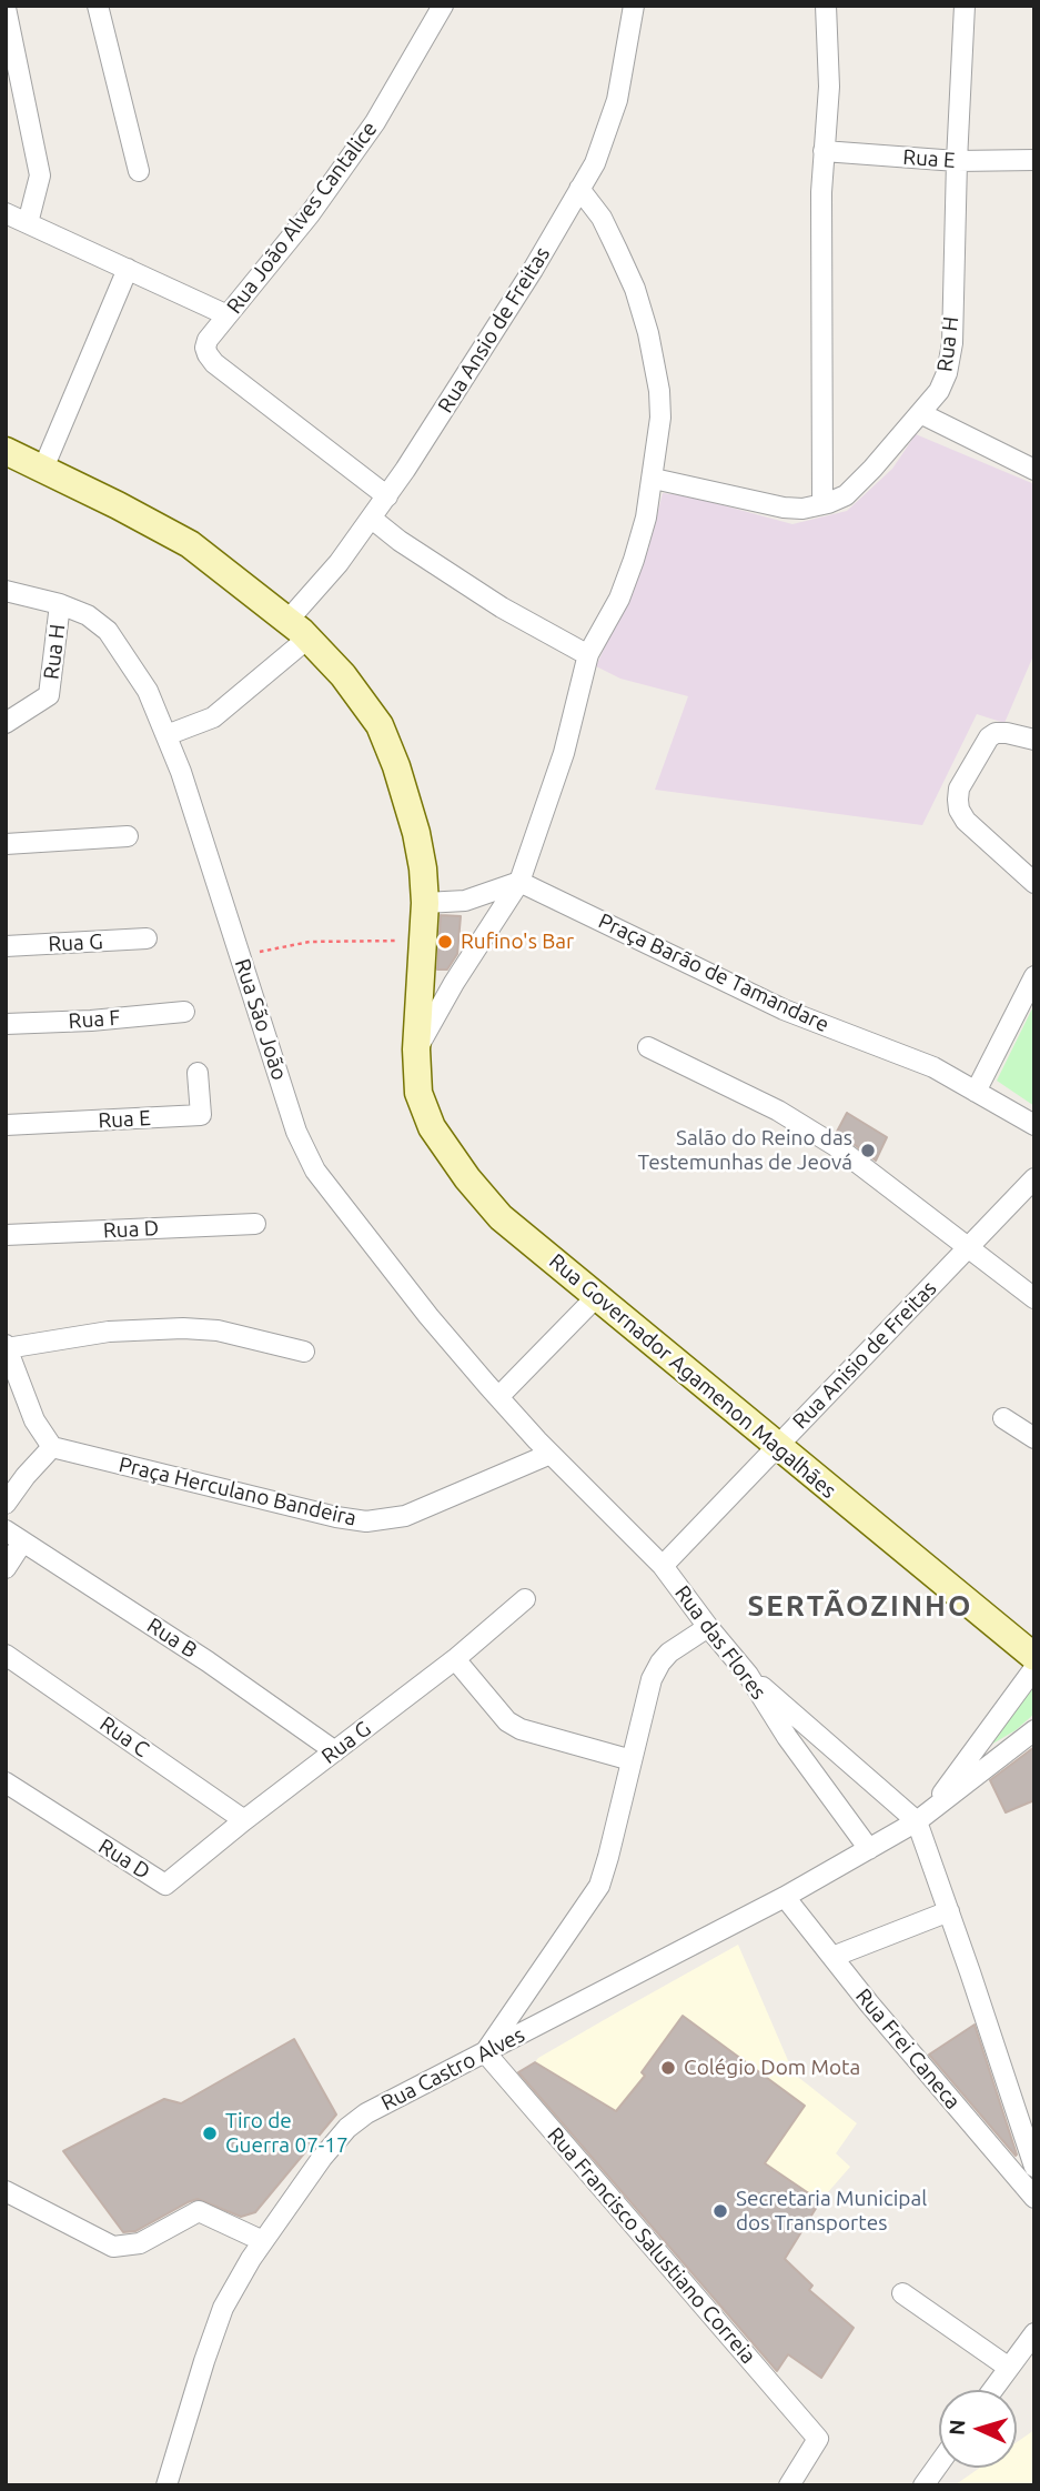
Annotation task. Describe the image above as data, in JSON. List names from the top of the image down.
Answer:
{
  "streets": {
    "street": [
      "Rua E",
      "Rua João Alves Cantalice",
      "Rua Ansio de Freitas",
      "Rua H",
      "Rua G",
      "Praça Barão de Tamandare",
      "Rua F",
      "Rua São João",
      "Rua D",
      "Rua Anisio de Freitas",
      "Rua Governador Agamenon Magalhães",
      "Praça Herculano Bandeira",
      "Rua B",
      "Rua das Flores",
      "Rua C",
      "Rua Frei Caneca",
      "Rua Castro Alves",
      "Rua Francisco Salustiano Correia"
    ]
  },
  "crossings": [
    ["Rua E", "Rua H"],
    ["Rua João Alves Cantalice", "Rua Ansio de Freitas"],
    ["Rua Ansio de Freitas", "Rua São João"],
    ["Rua Ansio de Freitas", "Rua Governador Agamenon Magalhães"],
    ["Rua H", "Rua São João"],
    ["Rua G", "Rua D"],
    ["Rua G", "Rua B"],
    ["Rua G", "Rua C"],
    ["Rua São João", "Praça Herculano Bandeira"],
    ["Rua São João", "Rua das Flores"],
    ["Rua Anisio de Freitas", "Rua Governador Agamenon Magalhães"],
    ["Rua Anisio de Freitas", "Rua das Flores"],
    ["Praça Herculano Bandeira", "Rua das Flores"],
    ["Rua das Flores", "Rua Castro Alves"],
    ["Rua Frei Caneca", "Rua Castro Alves"],
    ["Rua Castro Alves", "Rua Francisco Salustiano Correia"]
  ],
  "districts": ["SERTÃOZINHO"],
  "places": [
    "Rufino's Bar",
    "Salão do Reino das Testemunhas de Jeová",
    "Colégio Dom Mota",
    "Tiro de Guerra 07-17",
    "Secretaria Municipal dos Transportes"
  ],
  "north": "left"
}
